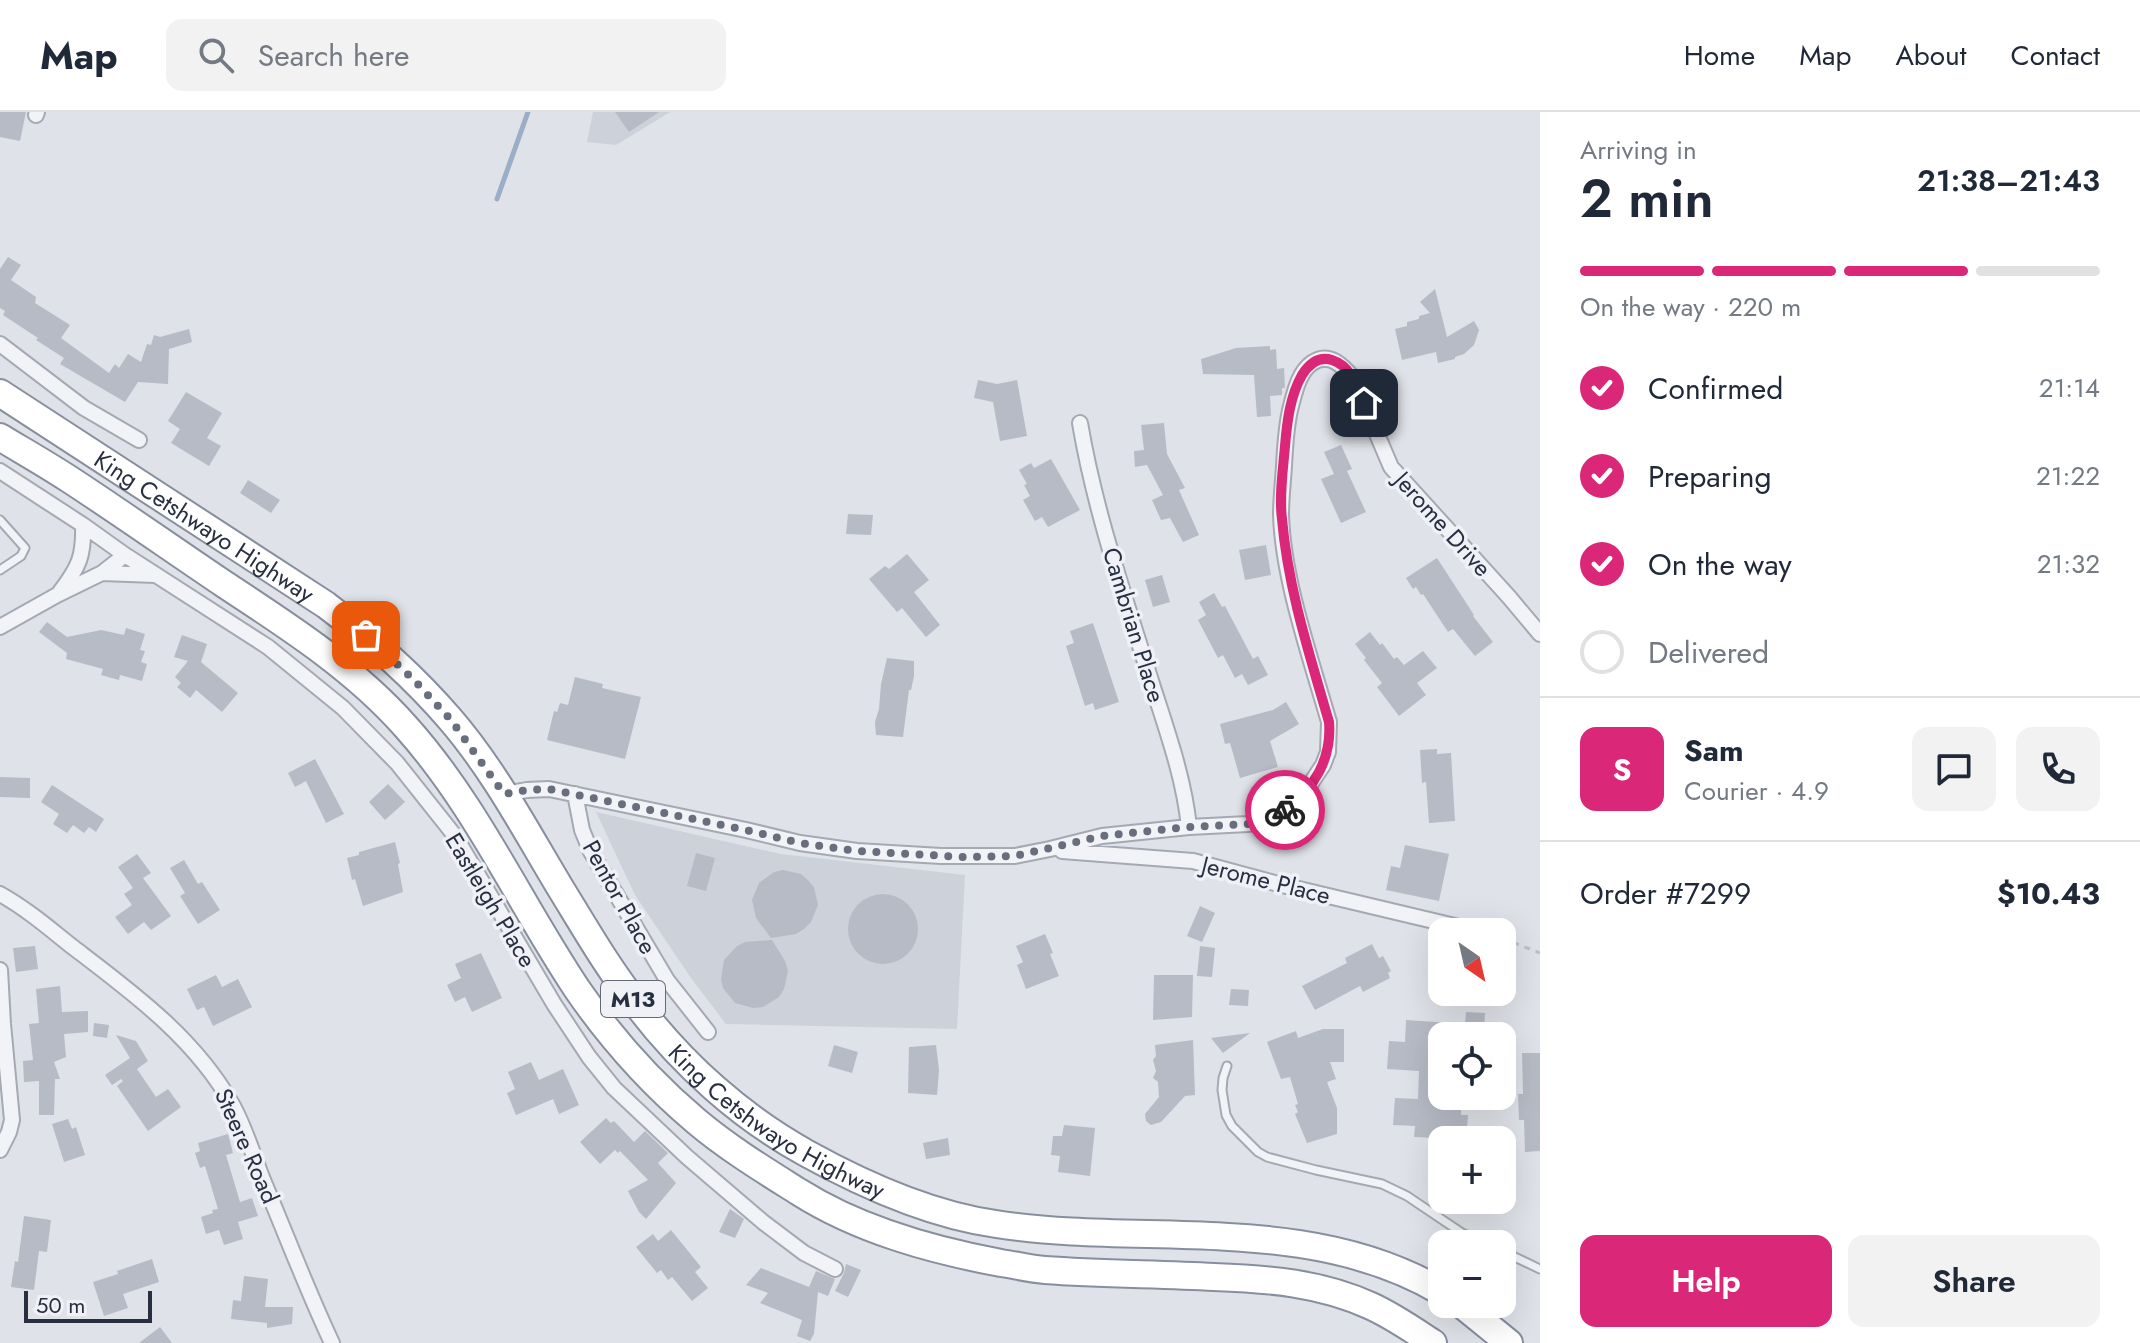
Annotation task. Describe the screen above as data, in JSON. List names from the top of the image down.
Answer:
{
  "streets": {
    "highway": ["King Cetshwayo Highway", "M13"],
    "street": [
      "Jerome Drive",
      "Cambrian Place",
      "Jerome Place",
      "Pentor Place",
      "Eastleigh Place",
      "Steere Road"
    ]
  },
  "crossings": [
    ["Jerome Drive", "King Cetshwayo Highway"],
    ["Jerome Drive", "Cambrian Place"],
    ["Jerome Drive", "Jerome Place"],
    ["Jerome Drive", "Pentor Place"]
  ],
  "scale_bar": "50 m",
  "north": "bottom right",
  "page": {
    "header": "Map",
    "search": "Search here",
    "nav": [
      "Home",
      "Map",
      "About",
      "Contact"
    ],
    "heading": ["2 min", "Arriving in", "21:38–21:43"],
    "panel": [
      "Sam",
      "Courier · 4.9",
      "Order #7299",
      "$10.43"
    ],
    "bar": "On the way · 220 m",
    "list": [
      ["Confirmed", "21:14"],
      ["Preparing", "21:22"],
      ["On the way", "21:32"],
      "Delivered"
    ],
    "round": "S",
    "map_buttons": ["+", "−"],
    "buttons": ["Help", "Share"],
    "scale": "50 m"
  }
}
